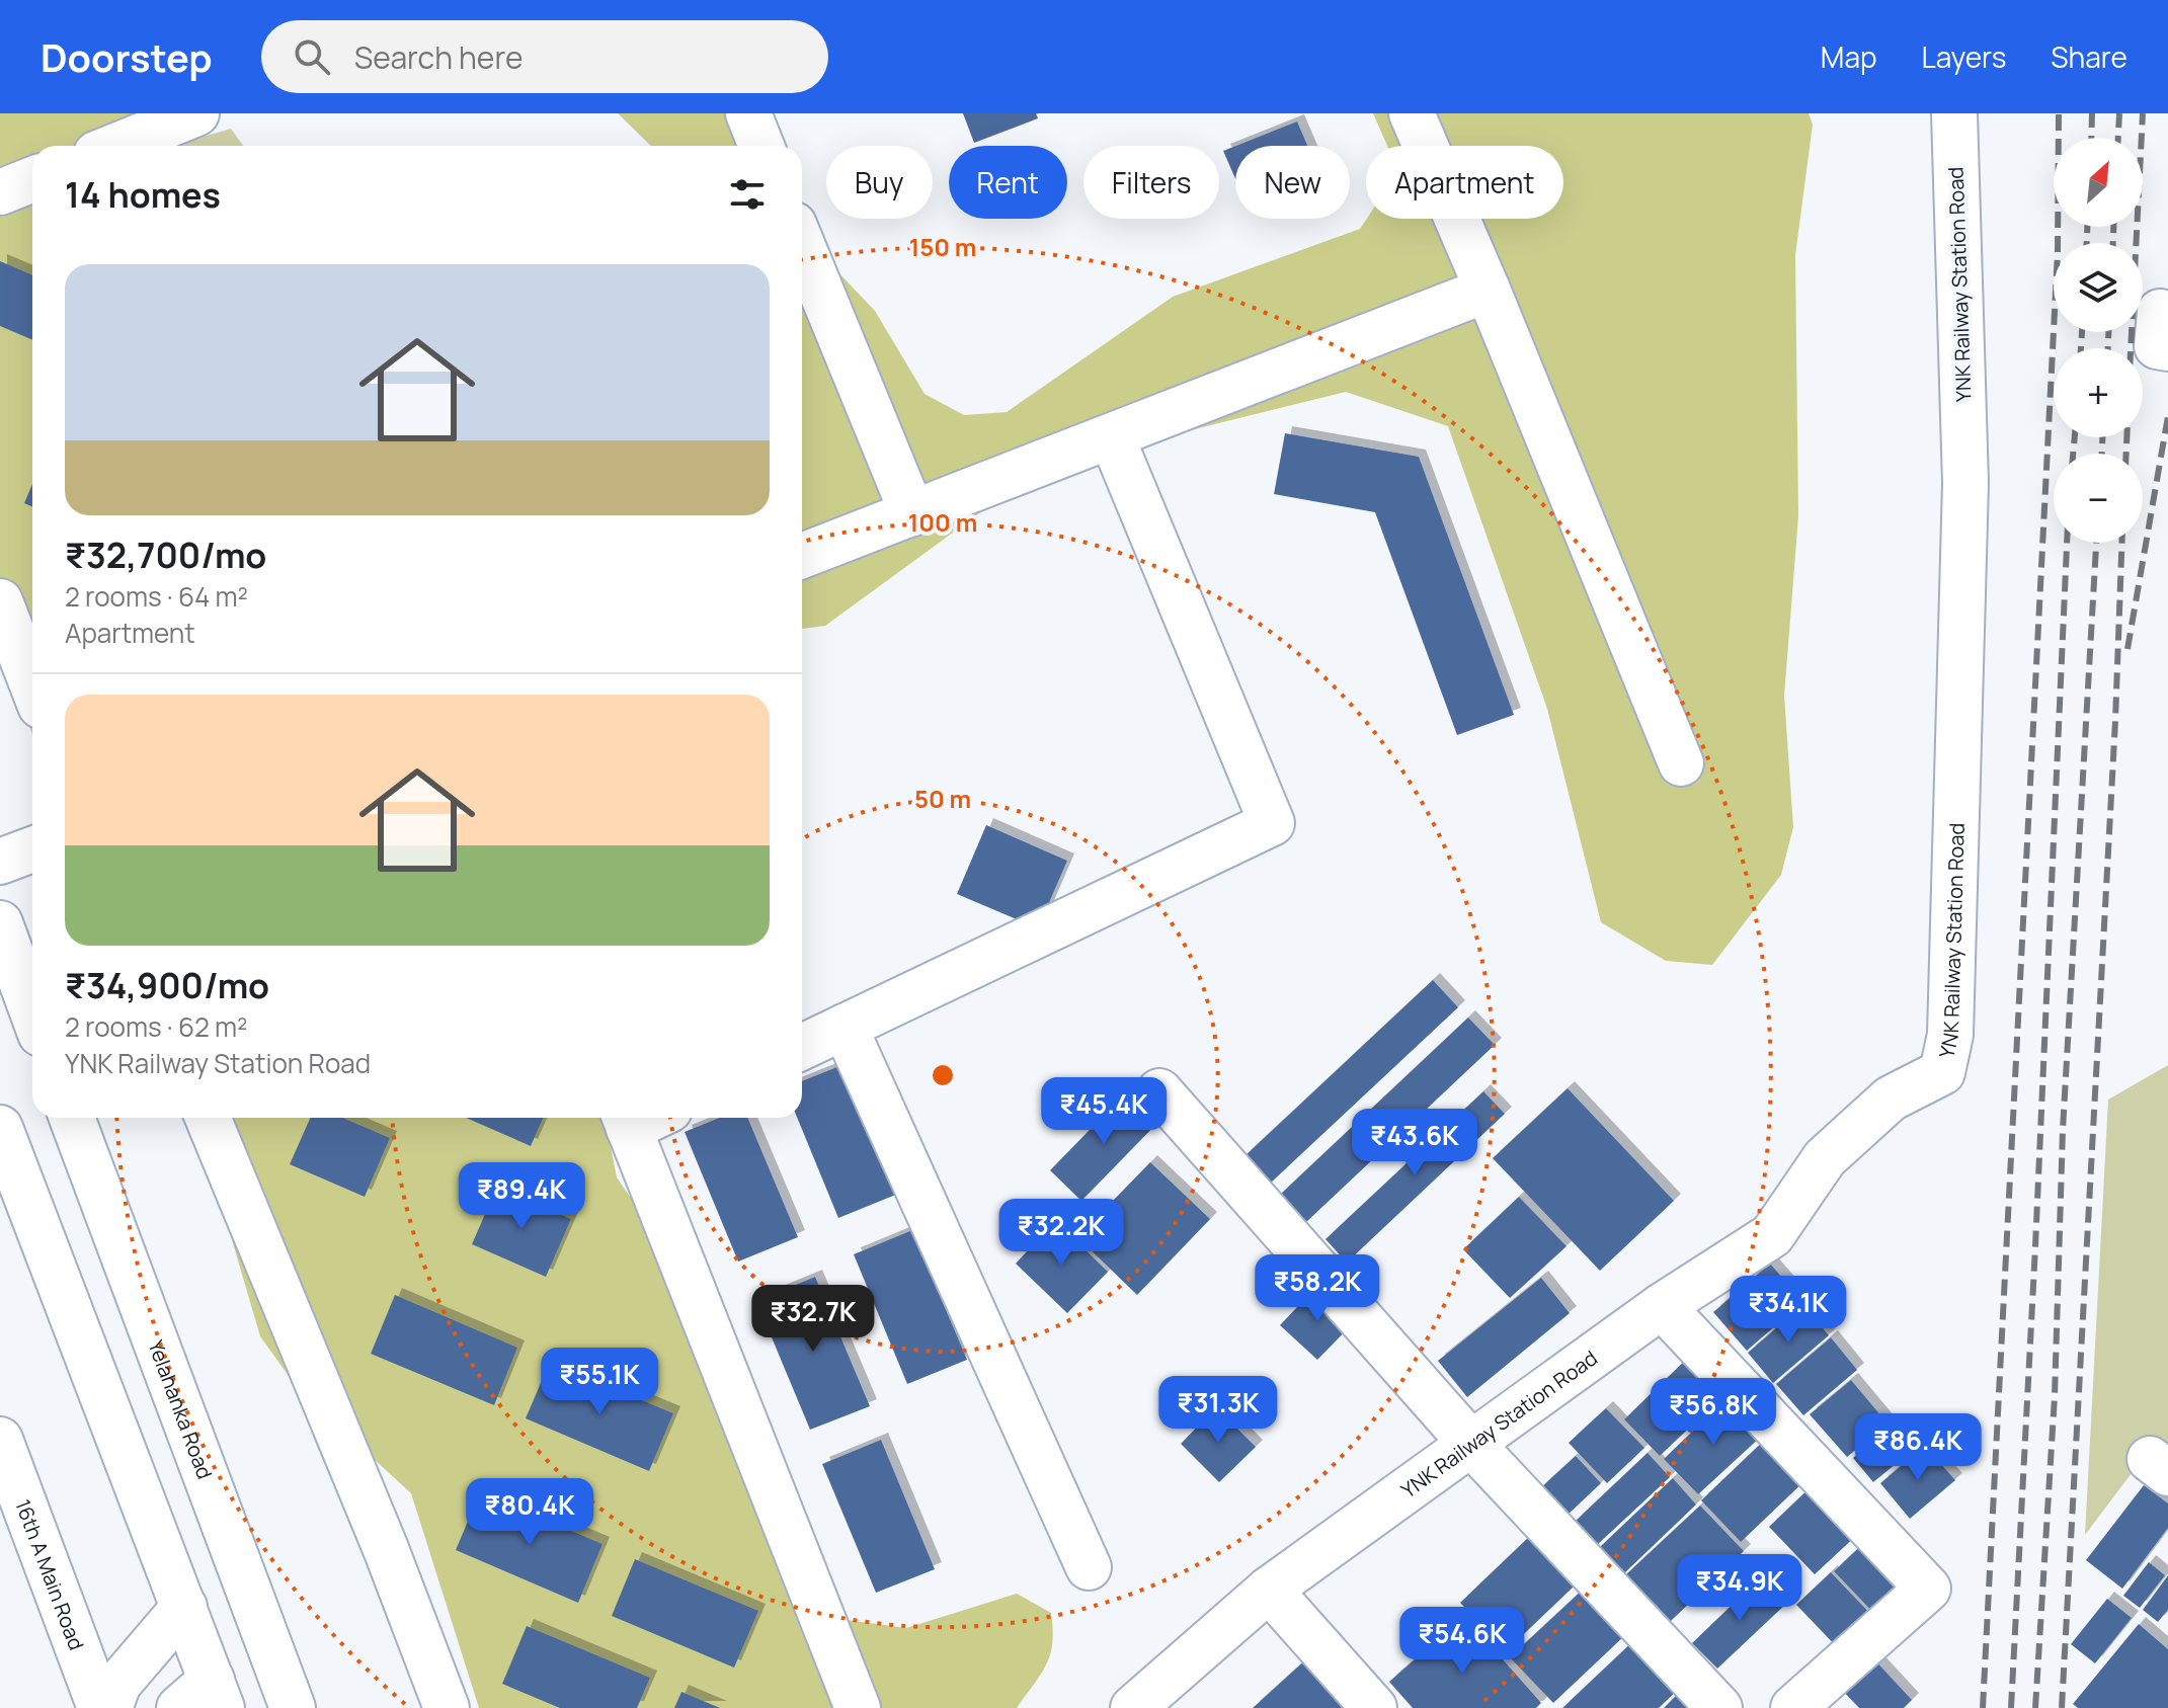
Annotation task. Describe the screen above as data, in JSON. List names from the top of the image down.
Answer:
{
  "streets": {
    "street": ["YNK Railway Station Road", "Yelahanka Road", "16th A Main Road"]
  },
  "north": "top right",
  "page": {
    "header": "Doorstep",
    "search": "Search here",
    "nav": ["Map", "Layers", "Share"],
    "map_buttons": ["+", "−"],
    "chip": [
      "Buy",
      "Rent",
      "Filters",
      "New",
      "Apartment"
    ],
    "heading": "14 homes",
    "list": [
      {
        "name": "₹32,700/mo",
        "note": "2 rooms · 64 m² · Apartment"
      },
      {
        "name": "₹34,900/mo",
        "note": "2 rooms · 62 m² · YNK Railway Station Road"
      }
    ],
    "price": [
      "₹45.4K",
      "₹43.6K",
      "₹89.4K",
      "₹32.2K",
      "₹58.2K",
      "₹34.1K",
      "₹32.7K",
      "₹55.1K",
      "₹31.3K",
      "₹56.8K",
      "₹86.4K",
      "₹80.4K",
      "₹34.9K",
      "₹54.6K"
    ]
  },
  "rings": ["150 m", "100 m", "50 m"]
}
